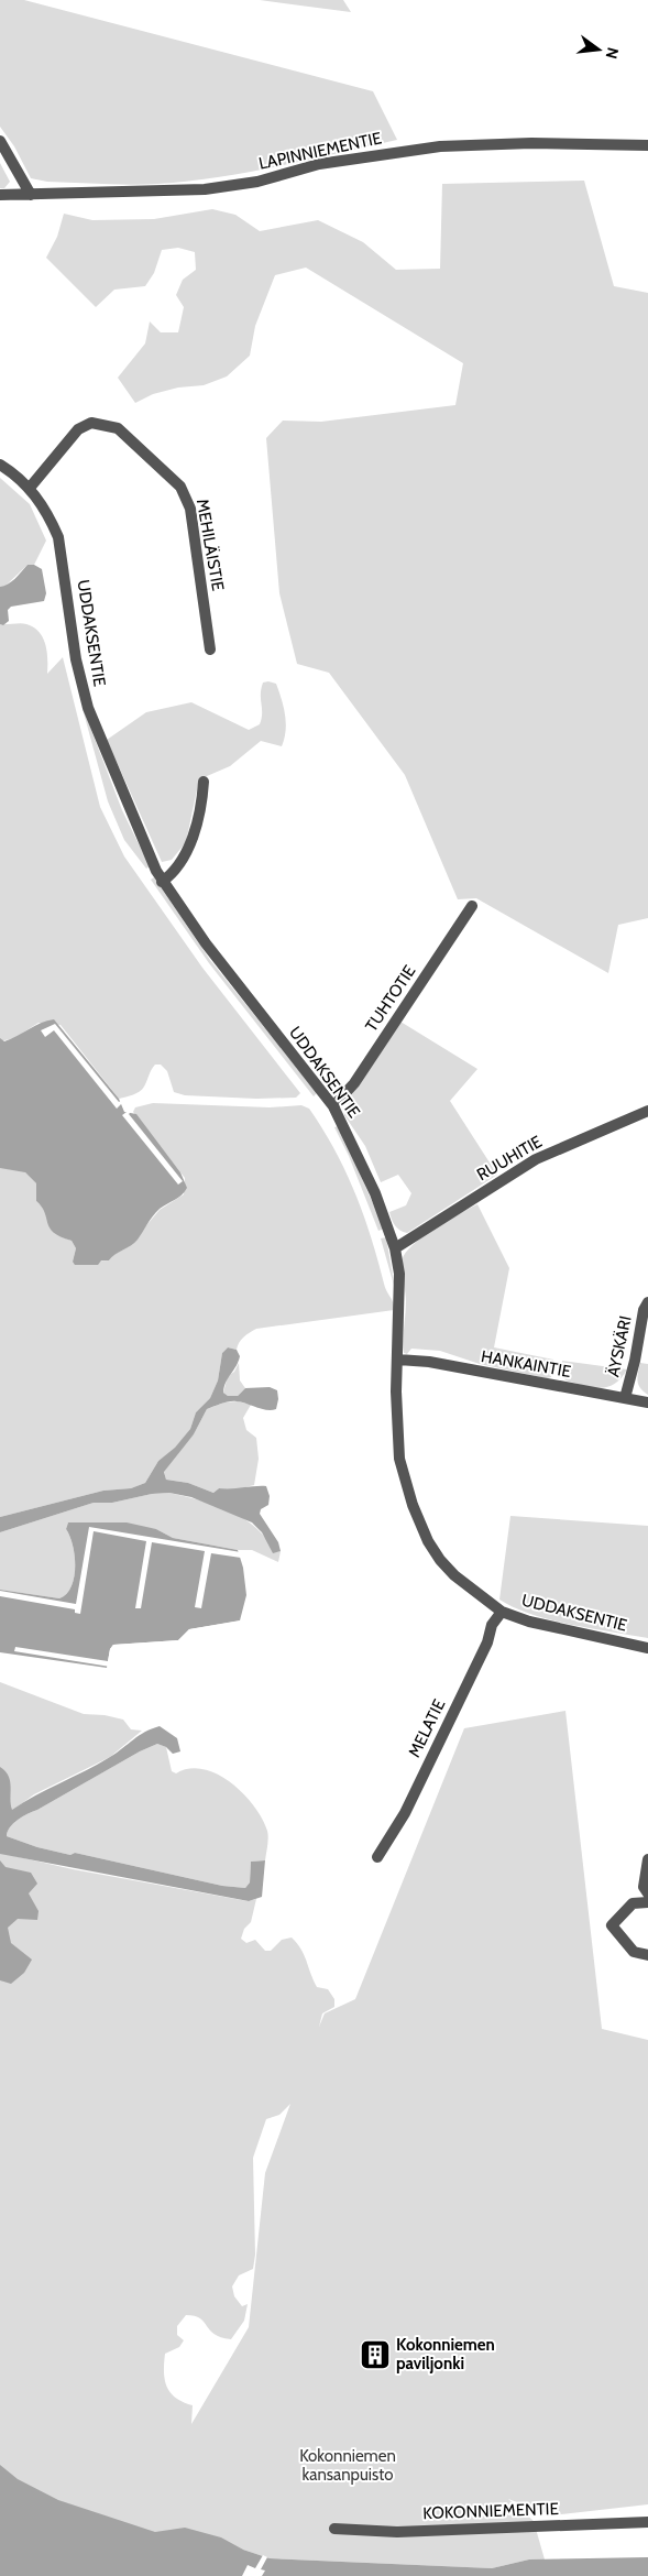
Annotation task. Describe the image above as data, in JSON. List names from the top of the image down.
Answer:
{
  "streets": {
    "street": [
      "LAPINNIEMENTIE",
      "MEHILÄISTIE",
      "UDDAKSENTIE",
      "TUHTOTIE",
      "RUUHITIE",
      "ÄYSKÄRI",
      "HANKAINTIE",
      "MELATIE",
      "KOKONNIEMENTIE"
    ]
  },
  "crossings": [
    ["MEHILÄISTIE", "UDDAKSENTIE"],
    ["UDDAKSENTIE", "TUHTOTIE"],
    ["UDDAKSENTIE", "RUUHITIE"],
    ["UDDAKSENTIE", "HANKAINTIE"],
    ["UDDAKSENTIE", "MELATIE"],
    ["ÄYSKÄRI", "HANKAINTIE"]
  ],
  "parks": ["Kokonniemen kansanpuisto"],
  "places": {
    "building": ["Kokonniemen paviljonki"]
  },
  "north": "right"
}
